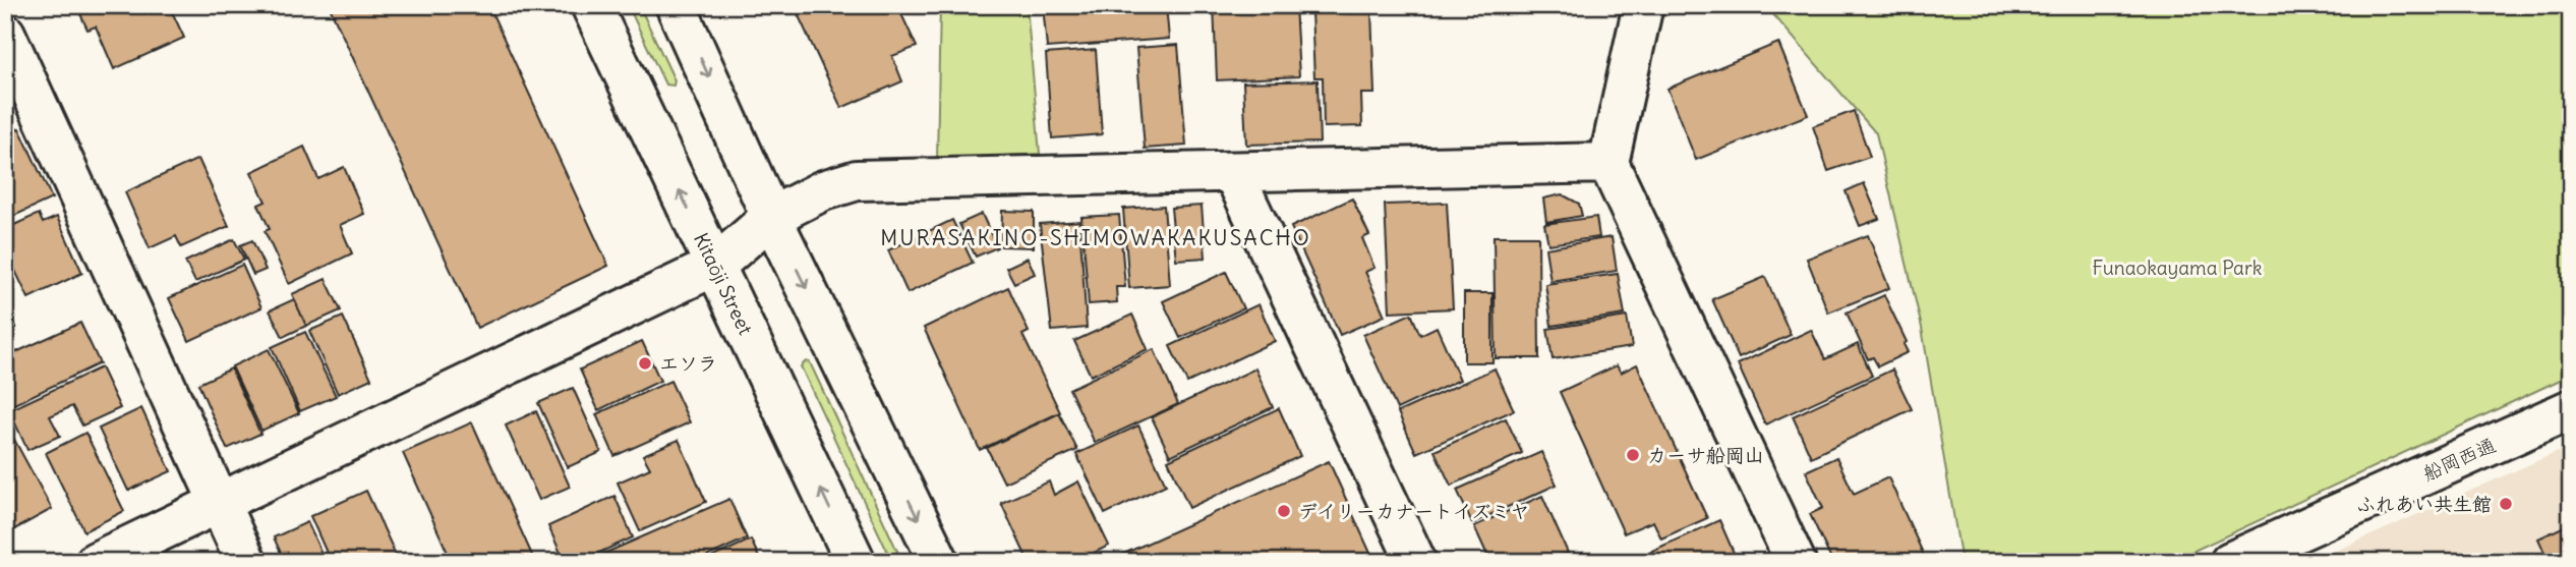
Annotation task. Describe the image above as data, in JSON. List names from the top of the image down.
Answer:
{
  "streets": {
    "street": ["Kitaōji Street", "船岡西通"]
  },
  "districts": ["MURASAKINO-SHIMOWAKAKUSACHO"],
  "parks": ["Funaokayama Park"],
  "places": [
    "エソラ",
    "カーサ船岡山",
    "ふれあい共生館",
    "デイリーカナートイズミヤ"
  ]
}
